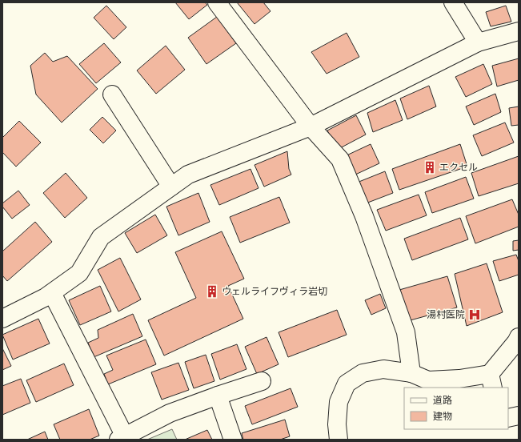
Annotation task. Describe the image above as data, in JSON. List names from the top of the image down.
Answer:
{
  "places": {
    "building": ["エクセル", "ウェルライフヴィラ岩切"],
    "hospital": ["湯村医院"]
  },
  "legend": ["道路", "建物"]
}
